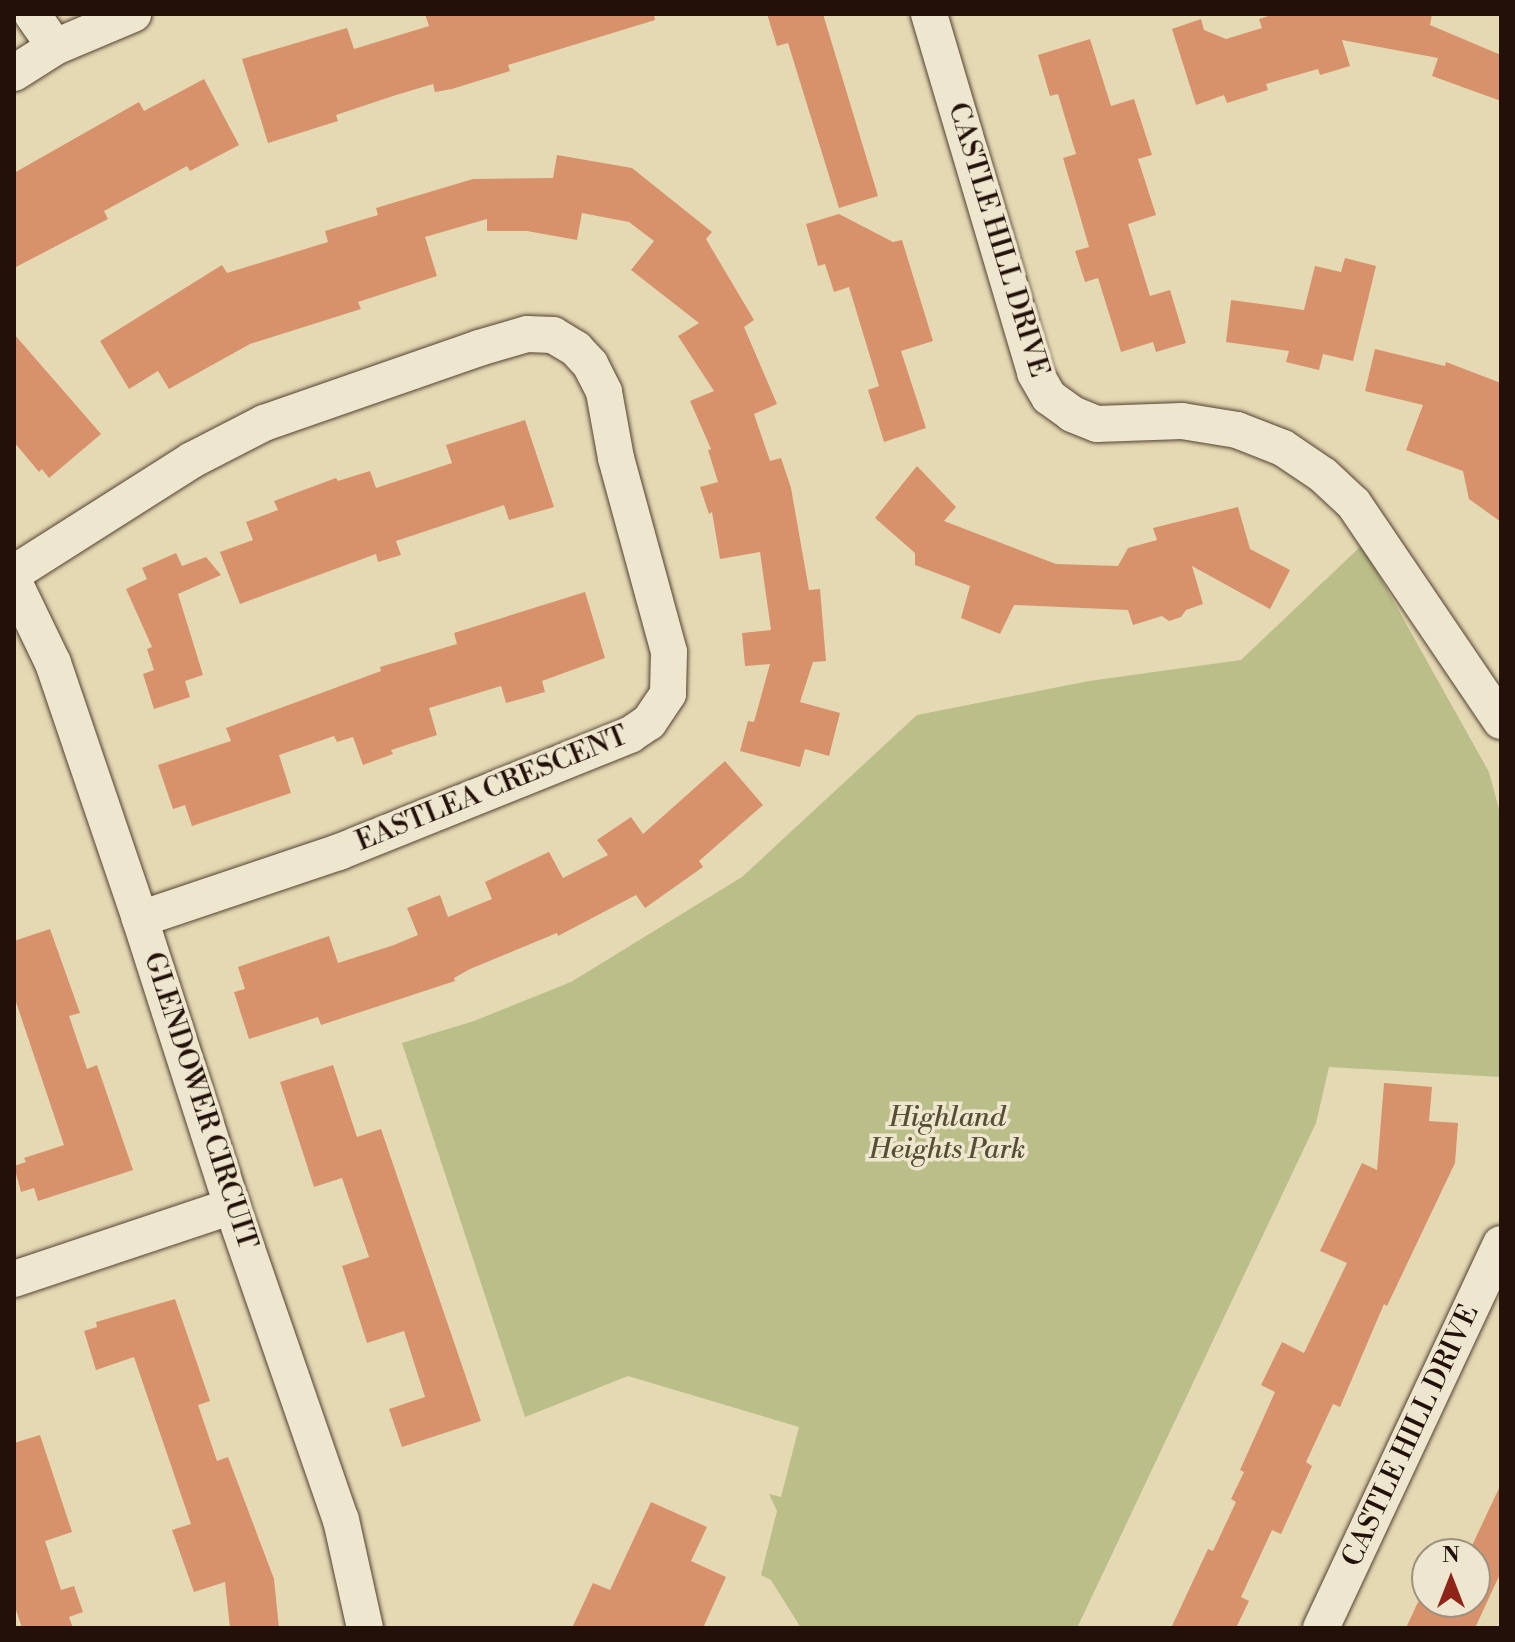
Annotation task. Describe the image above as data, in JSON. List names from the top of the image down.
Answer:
{
  "streets": {
    "street": ["CASTLE HILL DRIVE", "EASTLEA CRESCENT", "GLENDOWER CIRCUIT"]
  },
  "crossings": [
    ["EASTLEA CRESCENT", "GLENDOWER CIRCUIT"]
  ],
  "parks": ["Highland Heights Park"],
  "north": "top"
}
